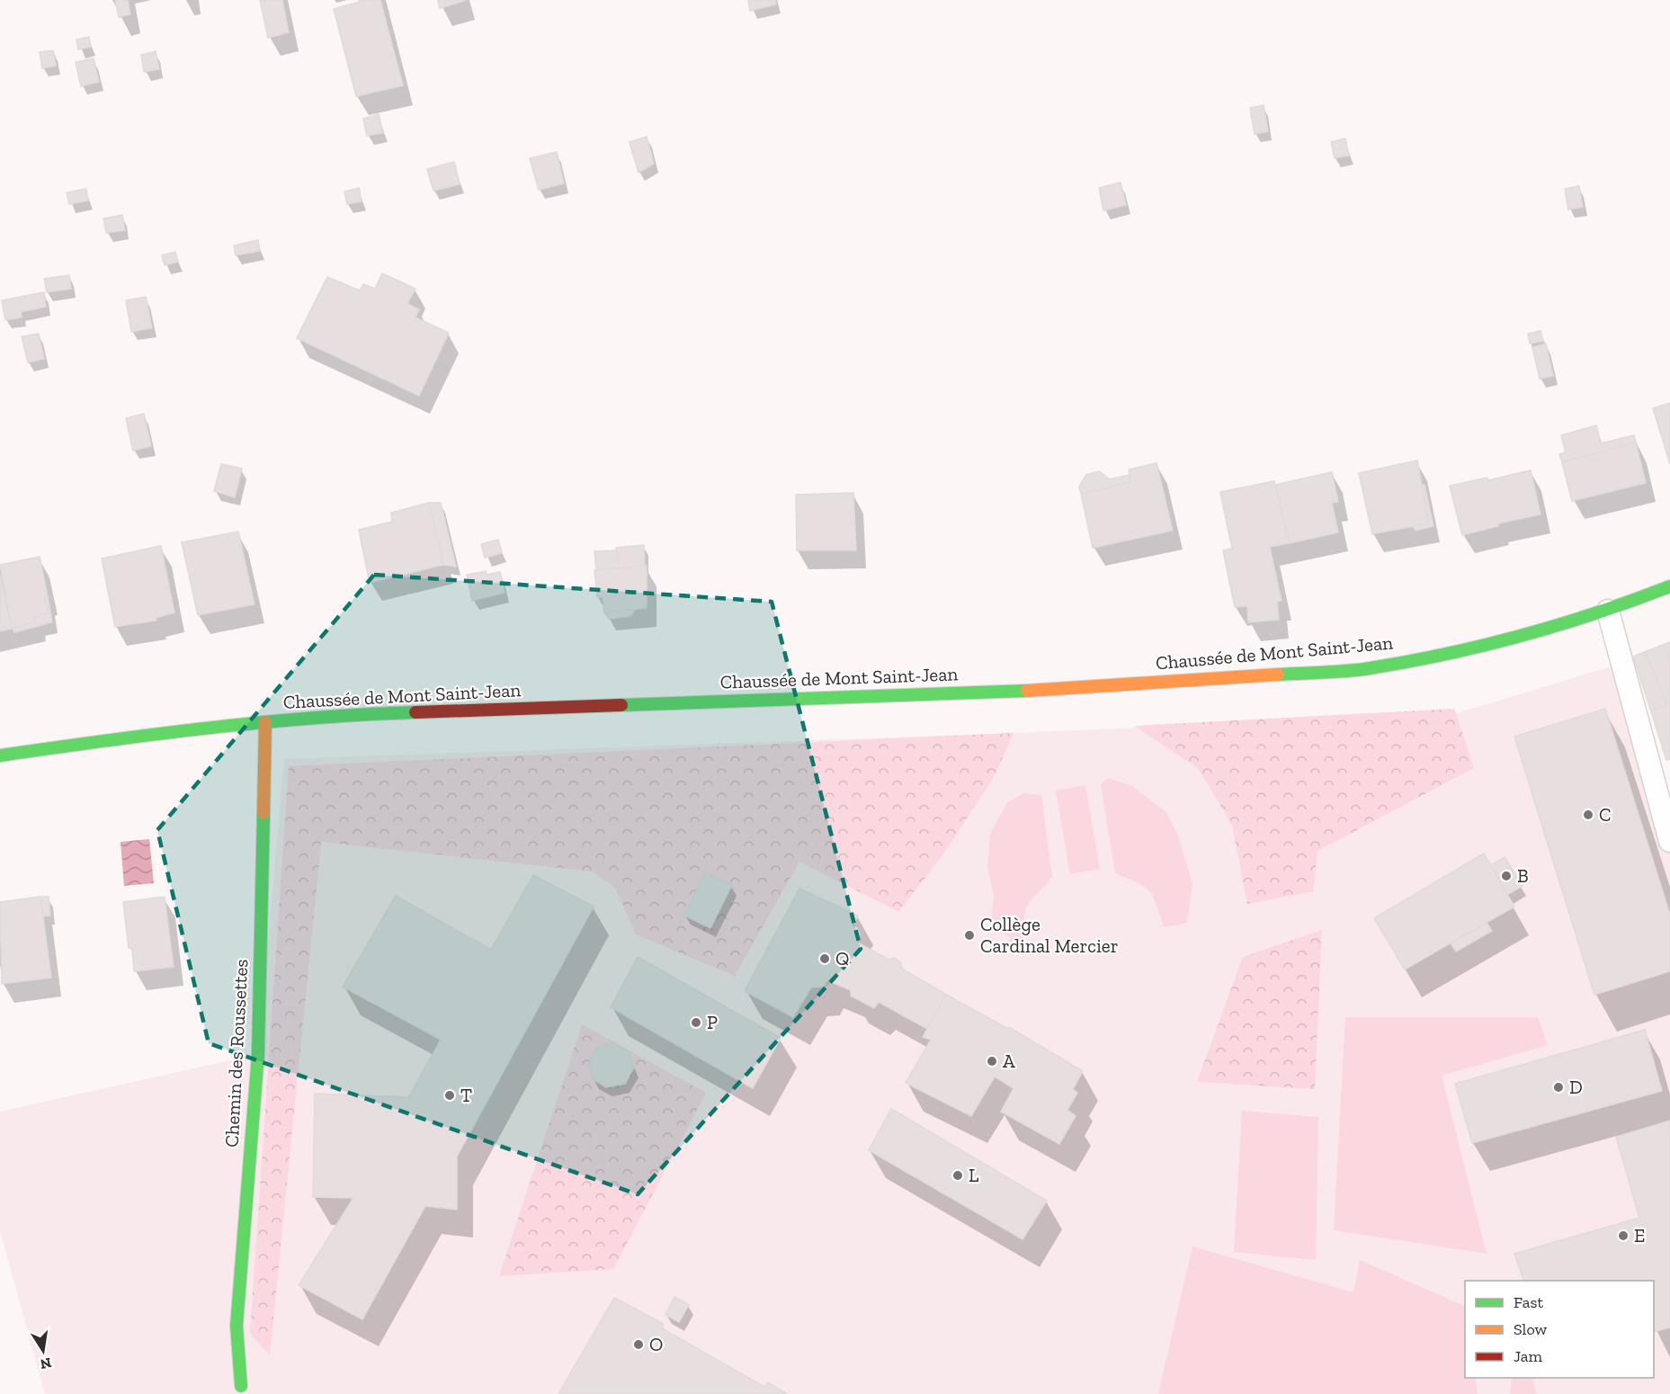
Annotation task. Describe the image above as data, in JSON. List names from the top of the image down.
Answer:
{
  "streets": {
    "main road": ["Chaussée de Mont Saint-Jean", "Chemin des Roussettes"]
  },
  "crossings": [
    ["Chaussée de Mont Saint-Jean", "Chemin des Roussettes"]
  ],
  "places": [
    "C",
    "B",
    "Collège Cardinal Mercier",
    "Q",
    "P",
    "A",
    "D",
    "T",
    "L",
    "E",
    "O"
  ],
  "legend": ["Fast", "Slow", "Jam"],
  "north": "bottom"
}
